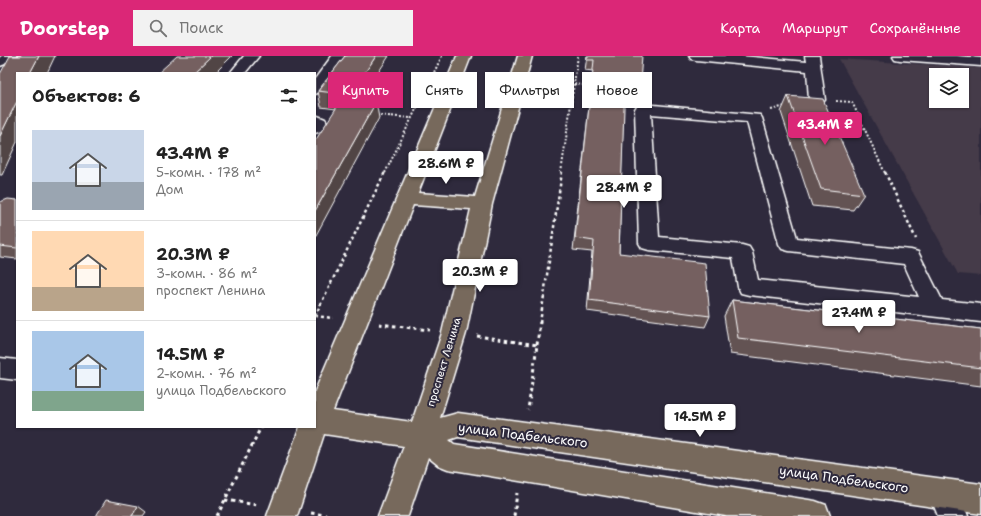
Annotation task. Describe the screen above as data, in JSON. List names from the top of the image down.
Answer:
{
  "streets": {
    "main road": ["проспект Ленина", "улица Подбельского"]
  },
  "crossings": [
    ["проспект Ленина", "улица Подбельского"]
  ],
  "page": {
    "header": "Doorstep",
    "search": "Поиск",
    "nav": ["Карта", "Маршрут", "Сохранённые"],
    "chip": [
      "Купить",
      "Снять",
      "Фильтры",
      "Новое"
    ],
    "heading": "Объектов: 6",
    "price": [
      "43.4M ₽",
      "28.6M ₽",
      "28.4M ₽",
      "20.3M ₽",
      "27.4M ₽",
      "14.5M ₽"
    ],
    "list": [
      {
        "name": "43.4M ₽",
        "note": "5-комн. · 178 m² · Дом"
      },
      {
        "name": "20.3M ₽",
        "note": "3-комн. · 86 m² · проспект Ленина"
      },
      {
        "name": "14.5M ₽",
        "note": "2-комн. · 76 m² · улица Подбельского"
      }
    ]
  }
}
